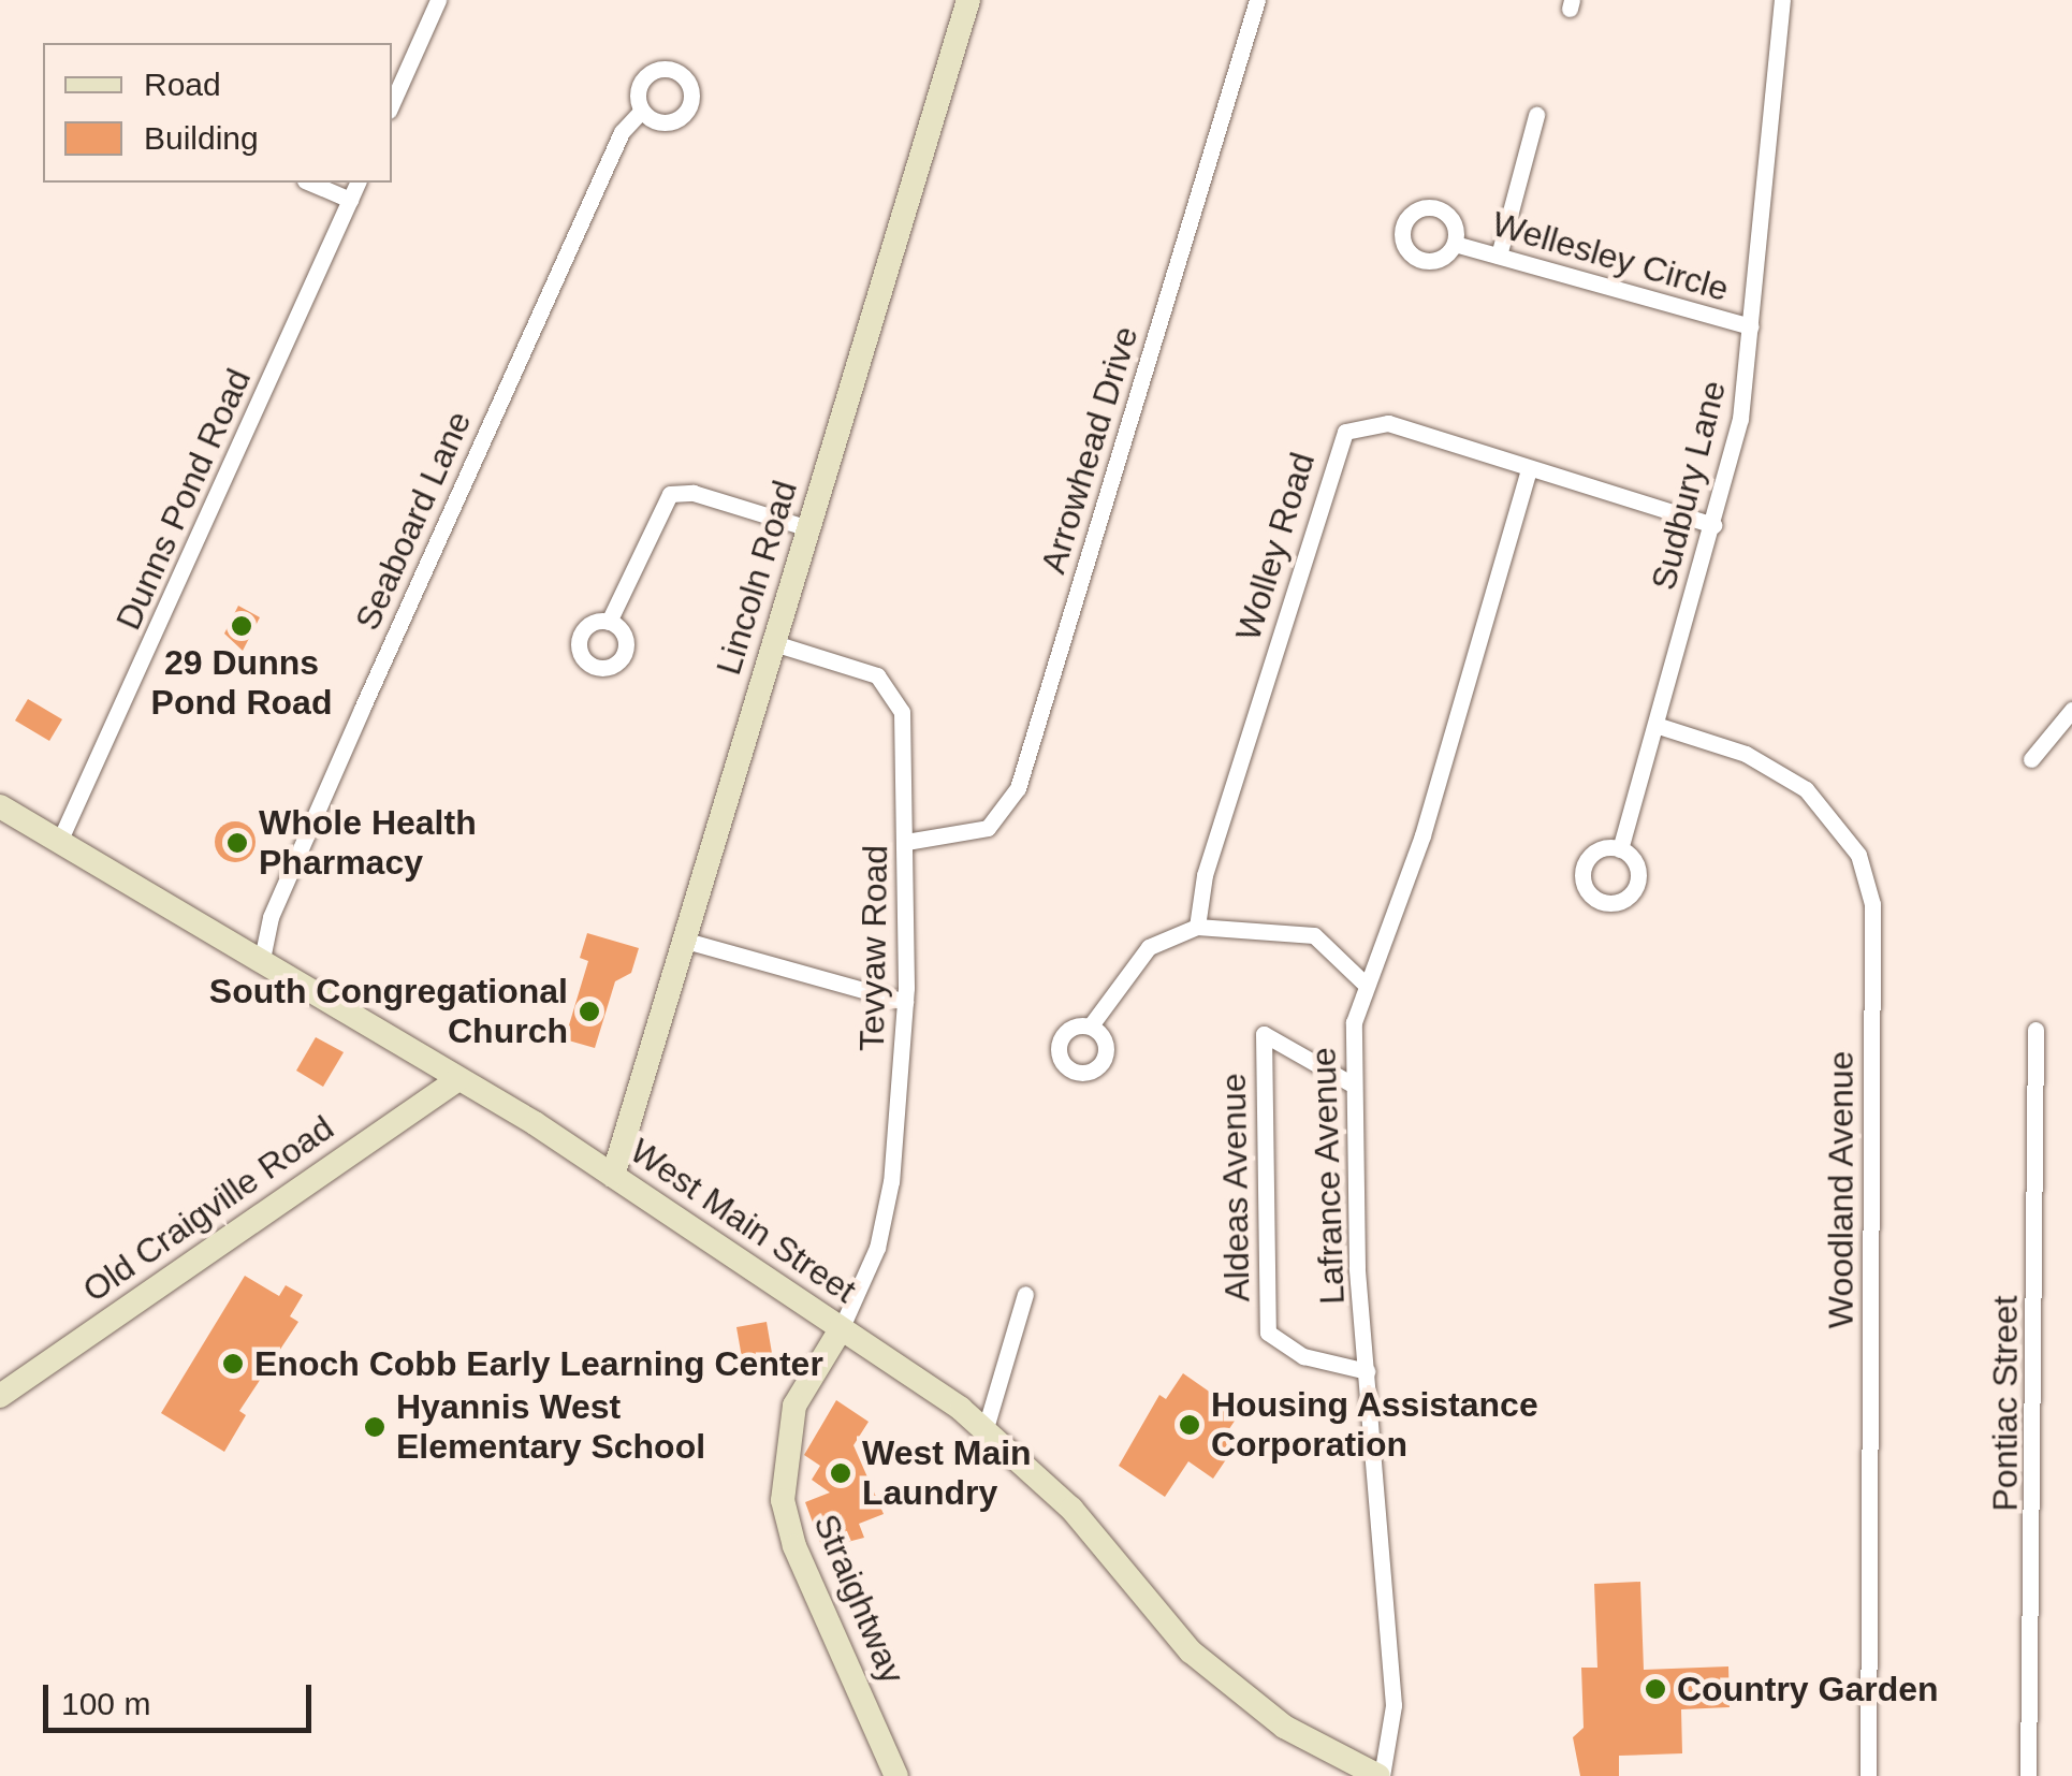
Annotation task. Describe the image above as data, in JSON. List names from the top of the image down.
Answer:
{
  "streets": {
    "street": [
      "Wellesley Circle",
      "Arrowhead Drive",
      "Sudbury Lane",
      "Dunns Pond Road",
      "Seaboard Lane",
      "Wolley Road",
      "Lincoln Road",
      "Tevyaw Road",
      "Lafrance Avenue",
      "Aldeas Avenue",
      "Woodland Avenue",
      "Old Craigville Road",
      "West Main Street",
      "Pontiac Street",
      "Straightway"
    ]
  },
  "crossings": [
    ["Wellesley Circle", "Sudbury Lane"],
    ["Arrowhead Drive", "Tevyaw Road"],
    ["Sudbury Lane", "Wolley Road"],
    ["Sudbury Lane", "Woodland Avenue"],
    ["Dunns Pond Road", "West Main Street"],
    ["Seaboard Lane", "West Main Street"],
    ["Wolley Road", "Lafrance Avenue"],
    ["Lincoln Road", "Tevyaw Road"],
    ["Lincoln Road", "West Main Street"],
    ["Tevyaw Road", "West Main Street"],
    ["Tevyaw Road", "Straightway"],
    ["Lafrance Avenue", "Aldeas Avenue"],
    ["Lafrance Avenue", "West Main Street"],
    ["Old Craigville Road", "West Main Street"],
    ["West Main Street", "Straightway"]
  ],
  "places": [
    "29 Dunns Pond Road",
    "Whole Health Pharmacy",
    "South Congregational Church",
    "Enoch Cobb Early Learning Center",
    "Housing Assistance Corporation",
    "Hyannis West Elementary School",
    "West Main Laundry",
    "Country Garden"
  ],
  "legend": ["Road", "Building"],
  "scale_bar": "100 m"
}
